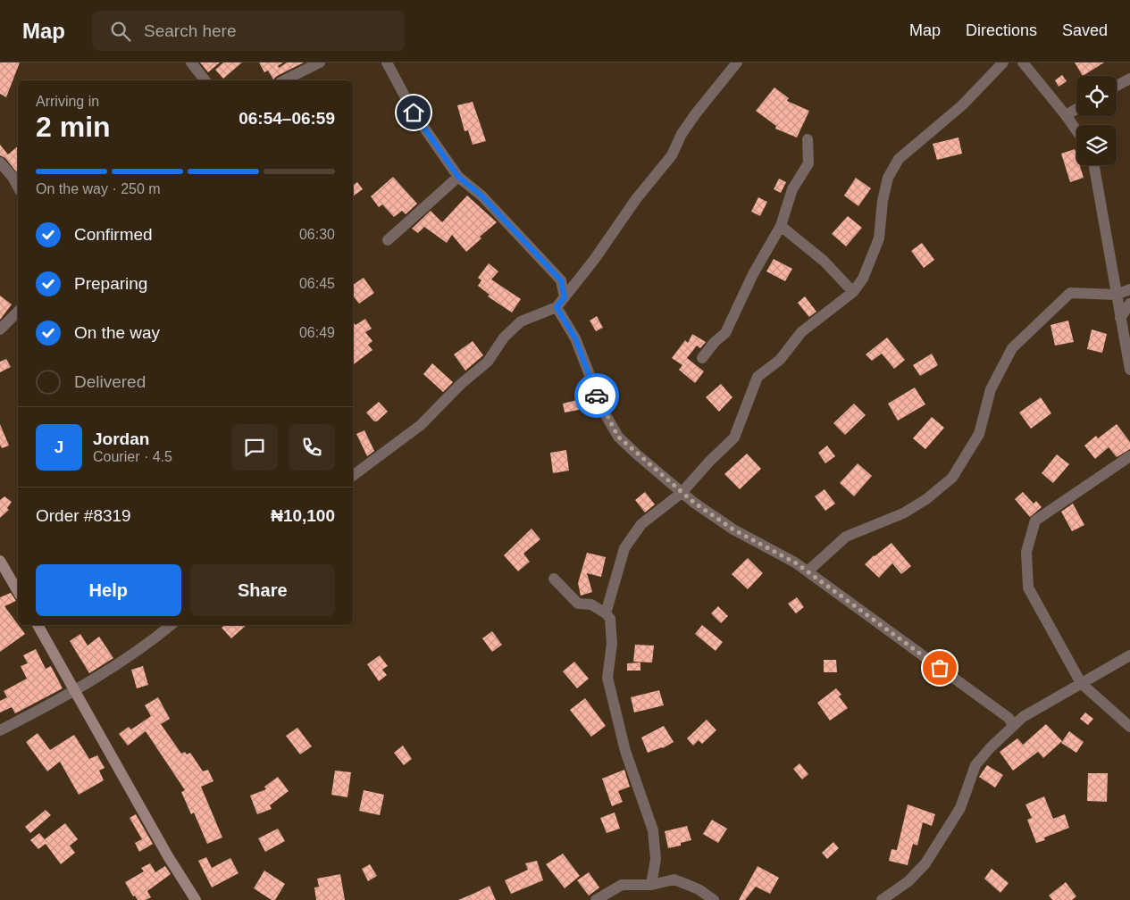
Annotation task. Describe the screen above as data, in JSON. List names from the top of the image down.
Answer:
{
  "page": {
    "header": "Map",
    "search": "Search here",
    "nav": ["Map", "Directions", "Saved"],
    "heading": ["2 min", "Arriving in", "06:54–06:59"],
    "panel": [
      "Jordan",
      "Courier · 4.5",
      "Order #8319",
      "₦10,100"
    ],
    "bar": "On the way · 250 m",
    "list": [
      ["Confirmed", "06:30"],
      ["Preparing", "06:45"],
      ["On the way", "06:49"],
      "Delivered"
    ],
    "round": "J",
    "buttons": ["Help", "Share"]
  }
}
